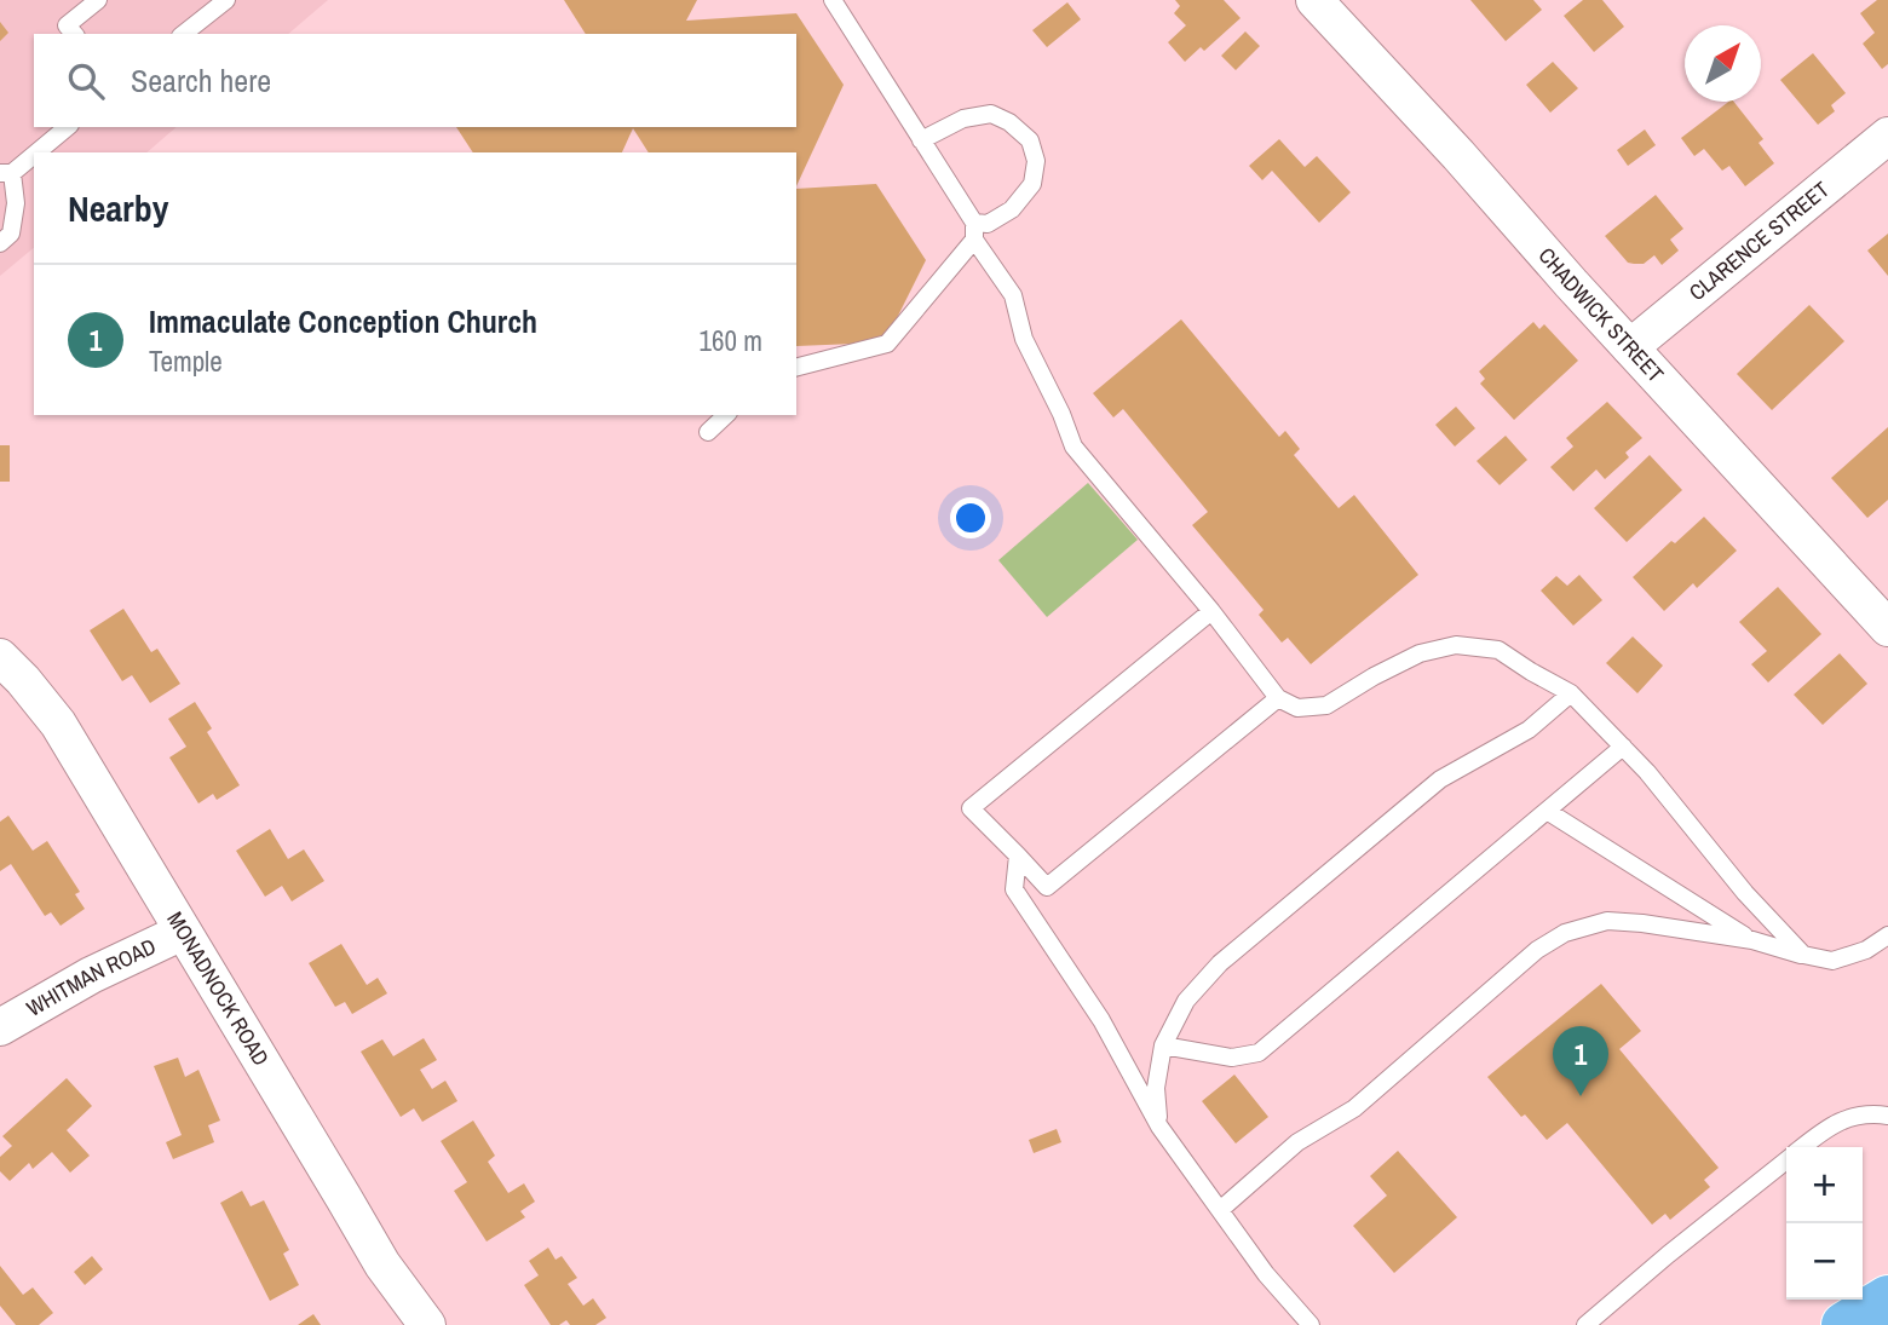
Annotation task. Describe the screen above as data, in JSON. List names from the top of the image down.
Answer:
{
  "streets": {
    "street": [
      "CLARENCE STREET",
      "CHADWICK STREET",
      "WHITMAN ROAD",
      "MONADNOCK ROAD"
    ]
  },
  "crossings": [
    ["CLARENCE STREET", "CHADWICK STREET"],
    ["WHITMAN ROAD", "MONADNOCK ROAD"]
  ],
  "north": "top right",
  "page": {
    "search": "Search here",
    "heading": "Nearby",
    "list": [
      {
        "mark": "1",
        "name": "Immaculate Conception Church",
        "note": "Temple",
        "value": "160 m"
      }
    ],
    "pins": "1",
    "map_buttons": ["+", "−"]
  }
}
